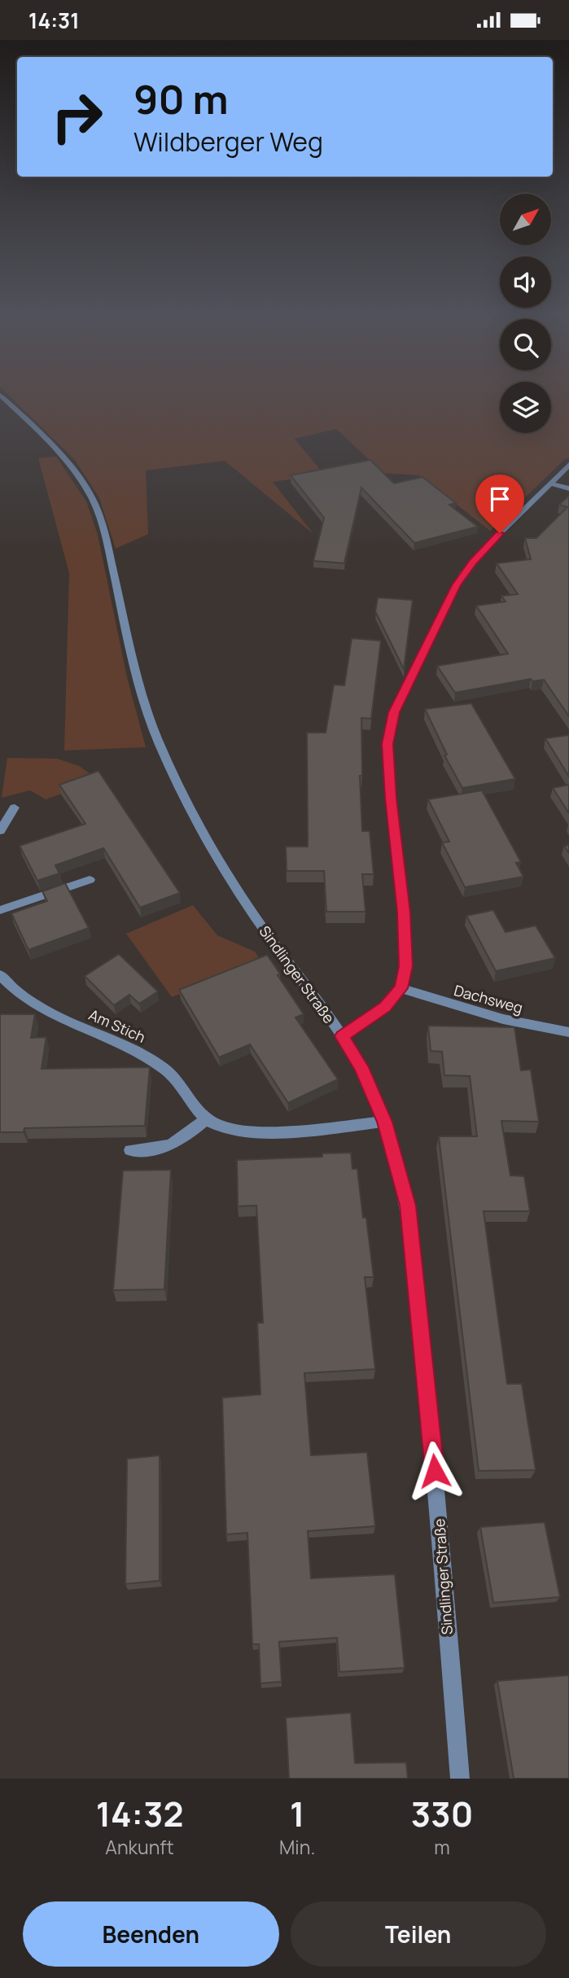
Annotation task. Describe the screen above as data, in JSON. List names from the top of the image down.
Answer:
{
  "streets": {
    "street": ["Sindlinger Straße", "Dachsweg", "Am Stich"]
  },
  "crossings": [
    ["Sindlinger Straße", "Am Stich"]
  ],
  "north": "top right",
  "page": {
    "status": "14:31",
    "turn": ["90 m", "Wildberger Weg"],
    "eta": [
      "14:32",
      "Ankunft",
      "1",
      "Min.",
      "330",
      "m"
    ],
    "buttons": ["Beenden", "Teilen"]
  }
}
